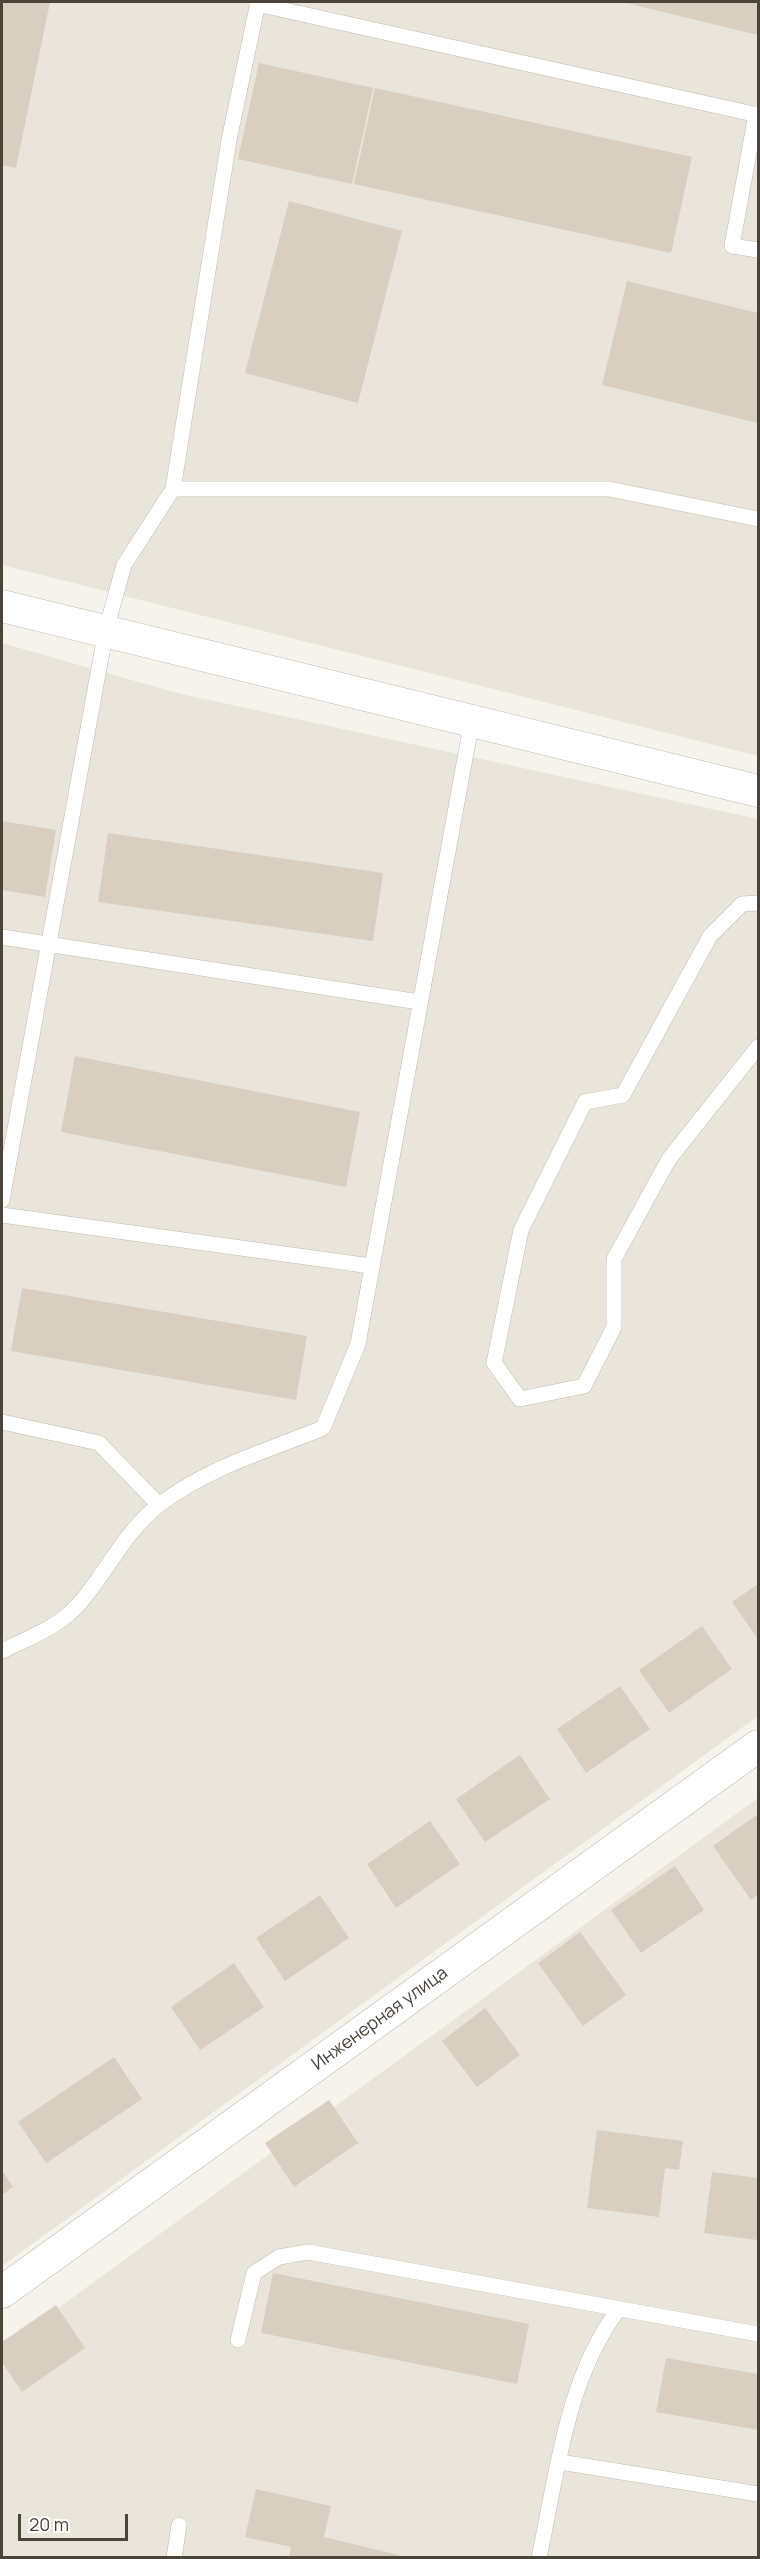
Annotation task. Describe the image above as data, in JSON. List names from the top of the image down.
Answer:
{
  "streets": {
    "street": ["Инженерная улица"]
  },
  "scale_bar": "20 m"
}
